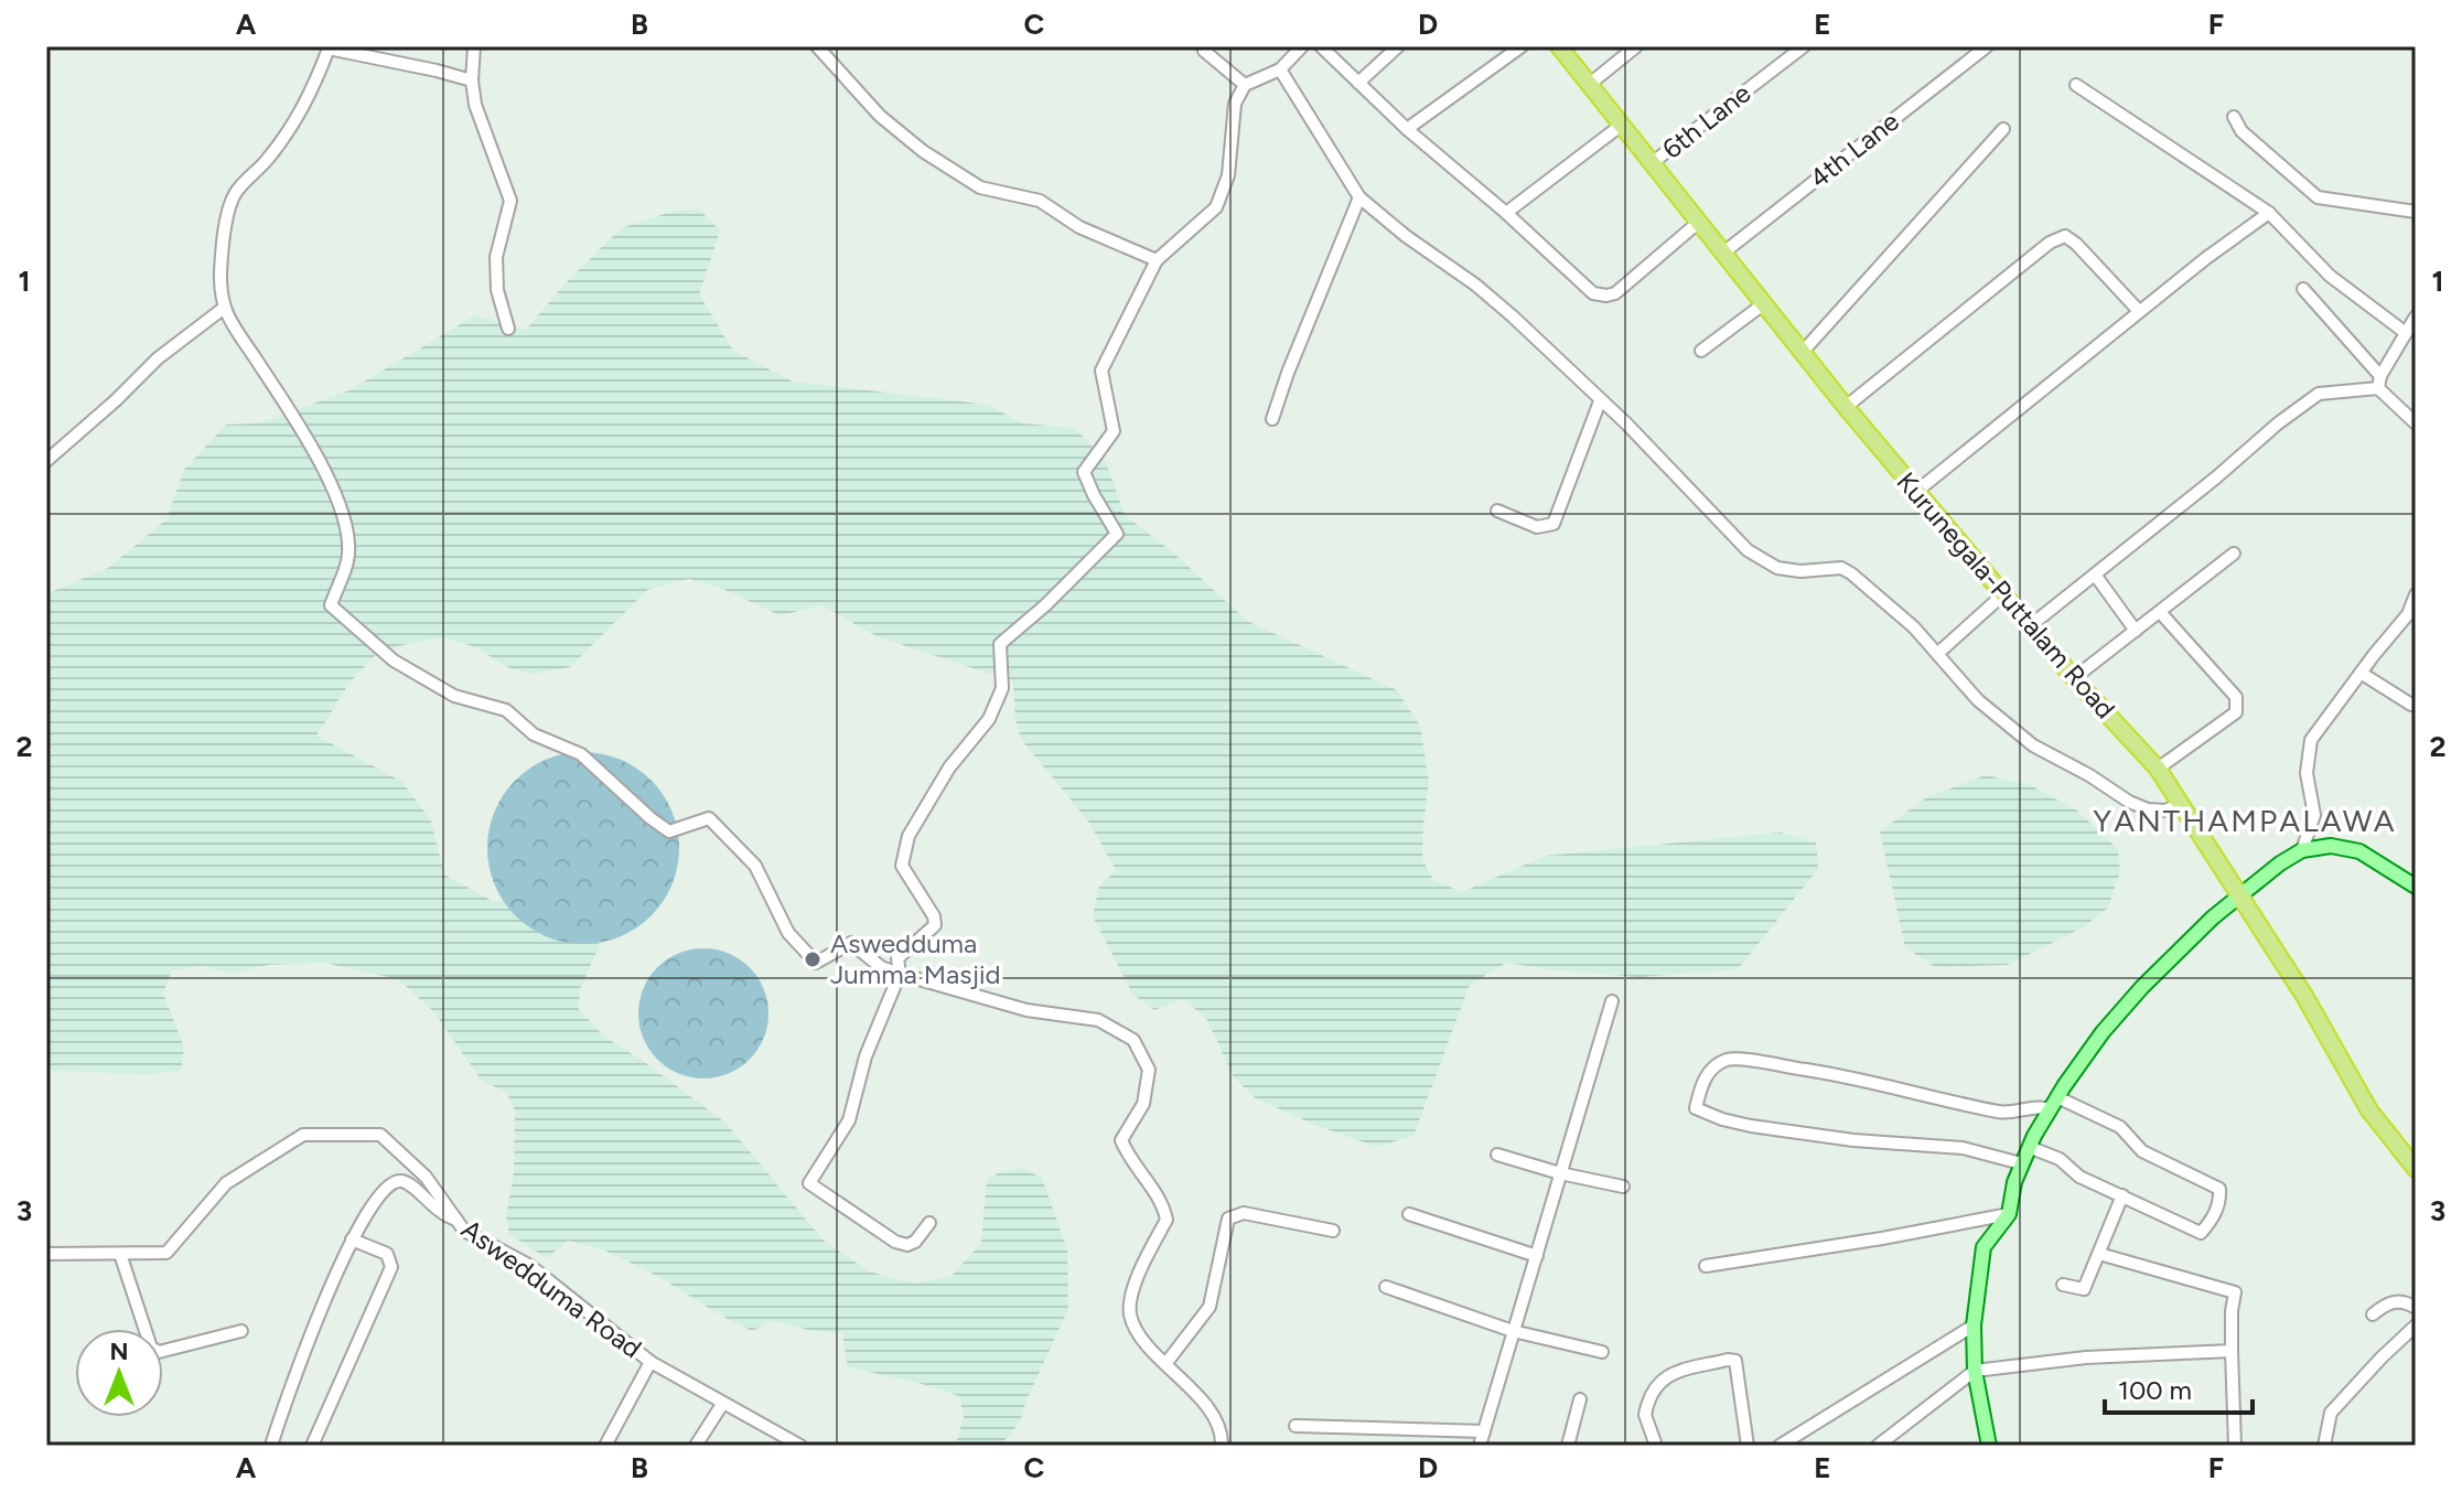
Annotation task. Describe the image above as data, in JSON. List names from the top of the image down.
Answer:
{
  "streets": {
    "highway": ["Kurunegala-Puttalam Road"],
    "street": ["6th Lane", "4th Lane", "Aswedduma Road"]
  },
  "crossings": [
    ["6th Lane", "Kurunegala-Puttalam Road"],
    ["4th Lane", "Kurunegala-Puttalam Road"]
  ],
  "districts": ["YANTHAMPALAWA"],
  "places": ["Aswedduma Jumma Masjid"],
  "scale_bar": "100 m",
  "north": "top",
  "grid": {
    "columns": [
      "A",
      "B",
      "C",
      "D",
      "E",
      "F"
    ],
    "rows": ["1", "2", "3"]
  }
}
